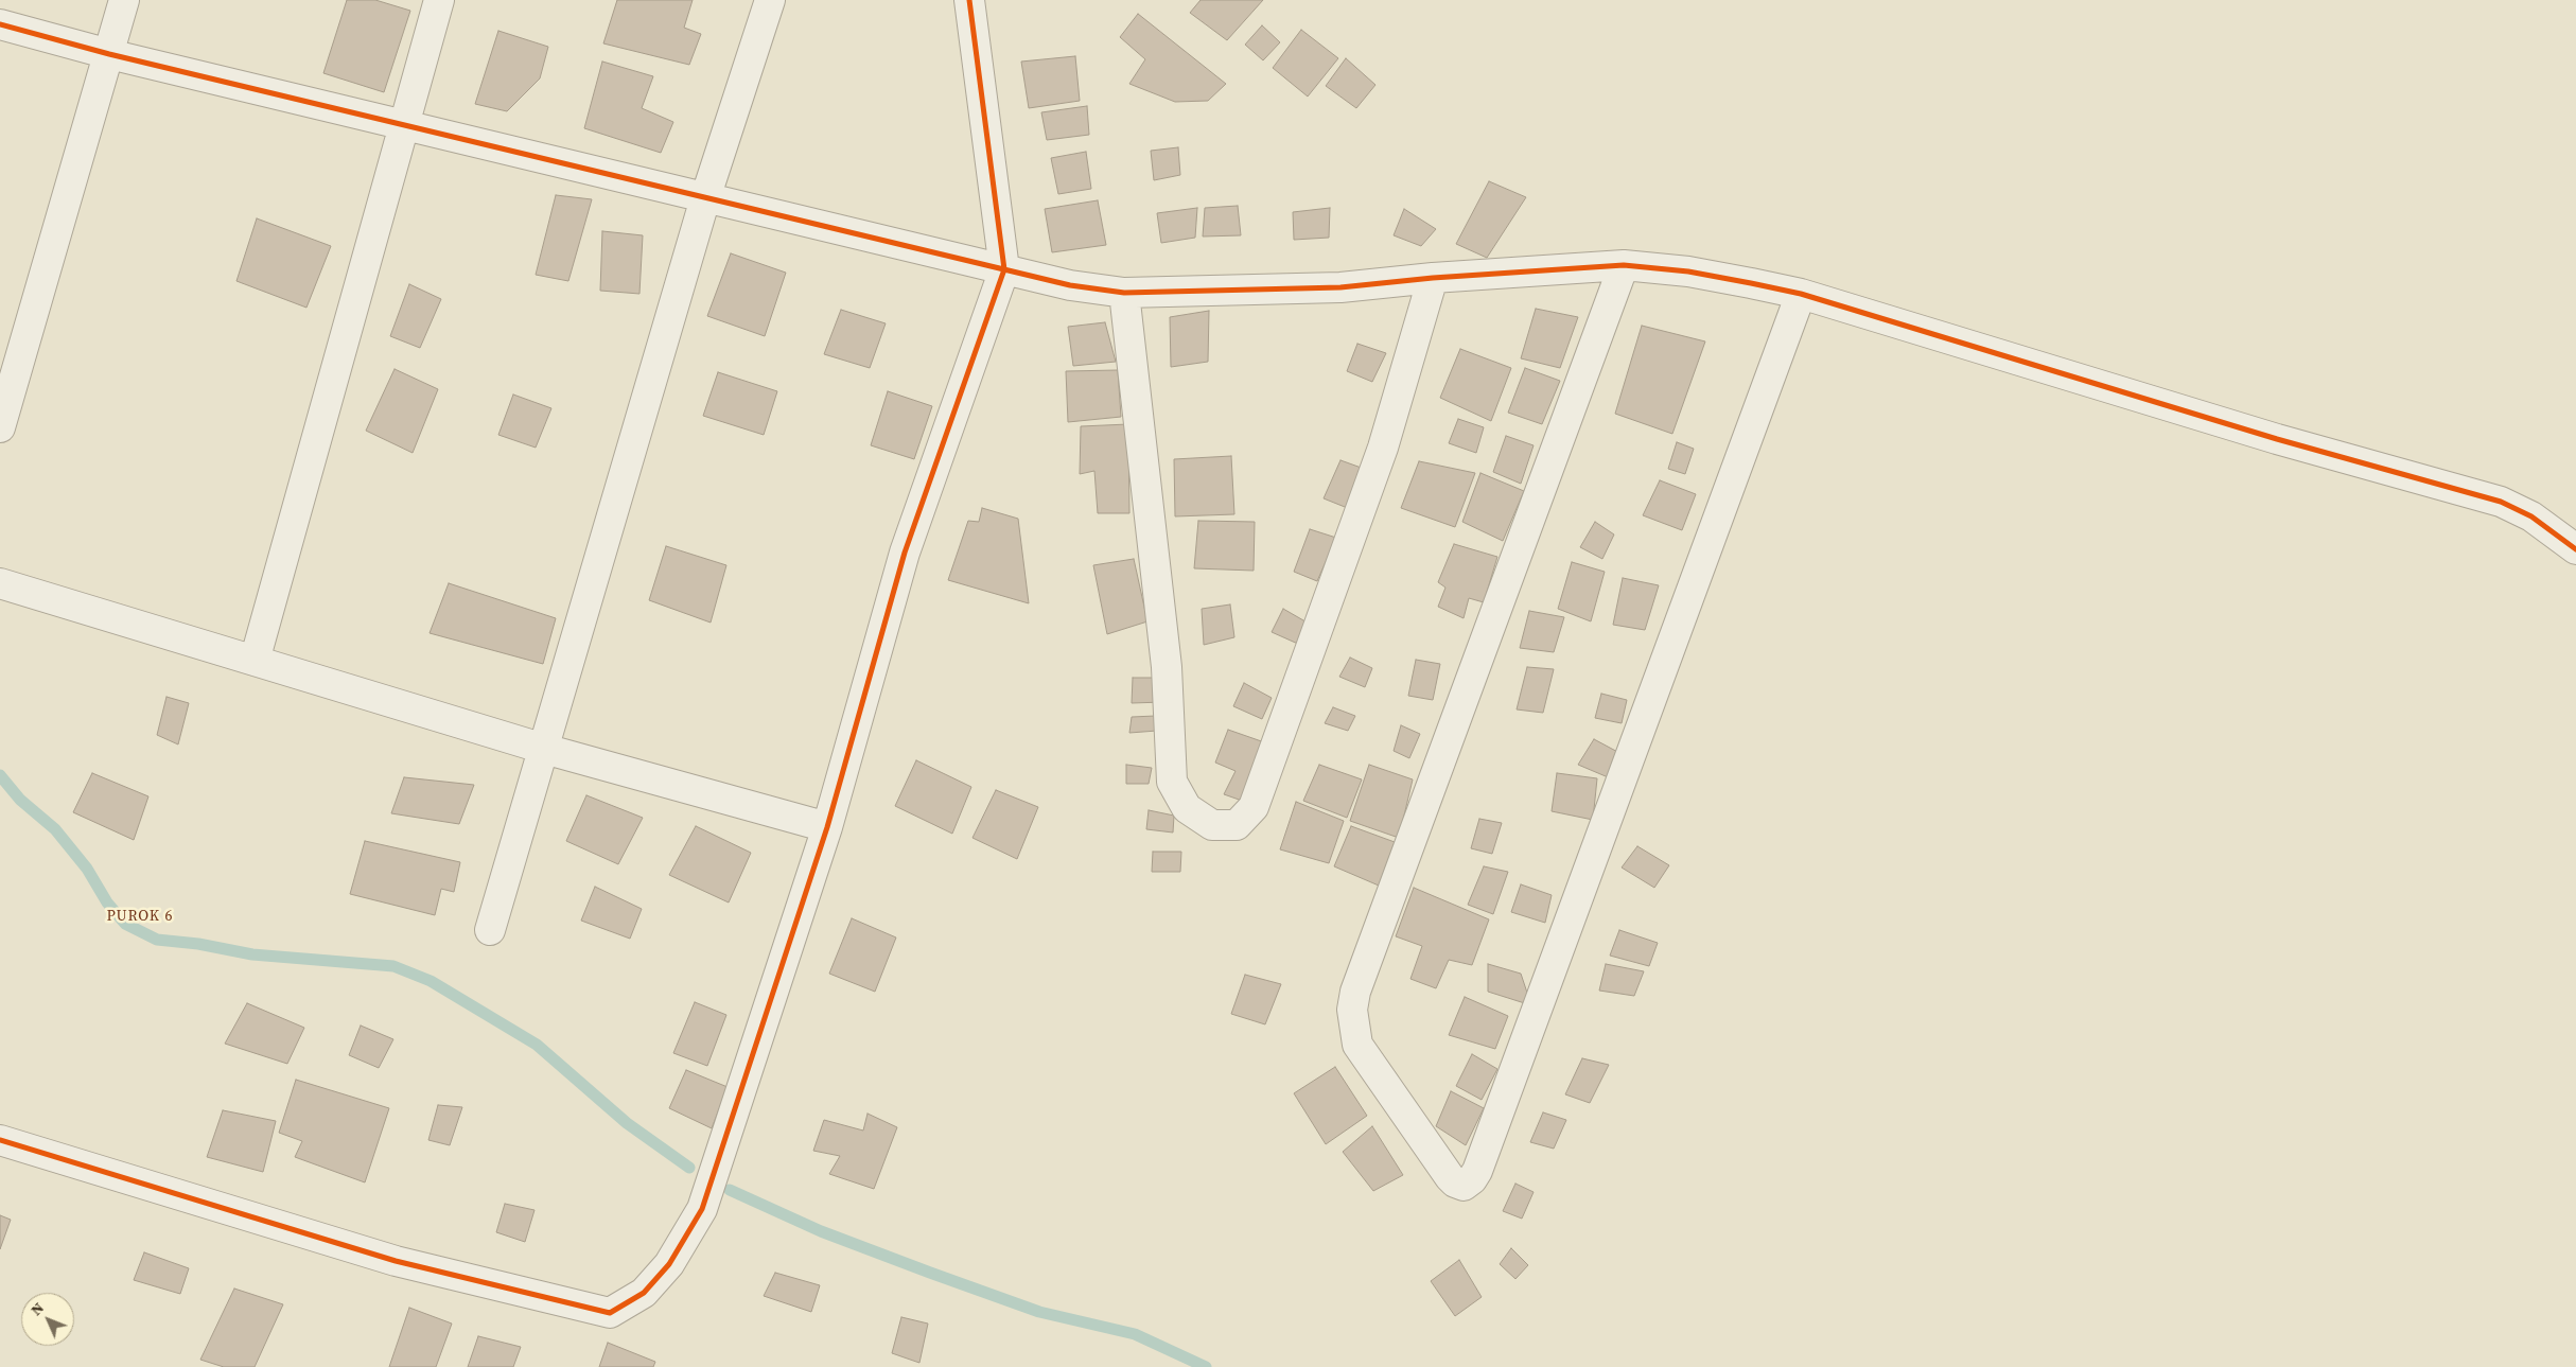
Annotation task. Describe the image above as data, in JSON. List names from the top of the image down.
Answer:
{
  "districts": ["PUROK 6"],
  "north": "top left"
}
